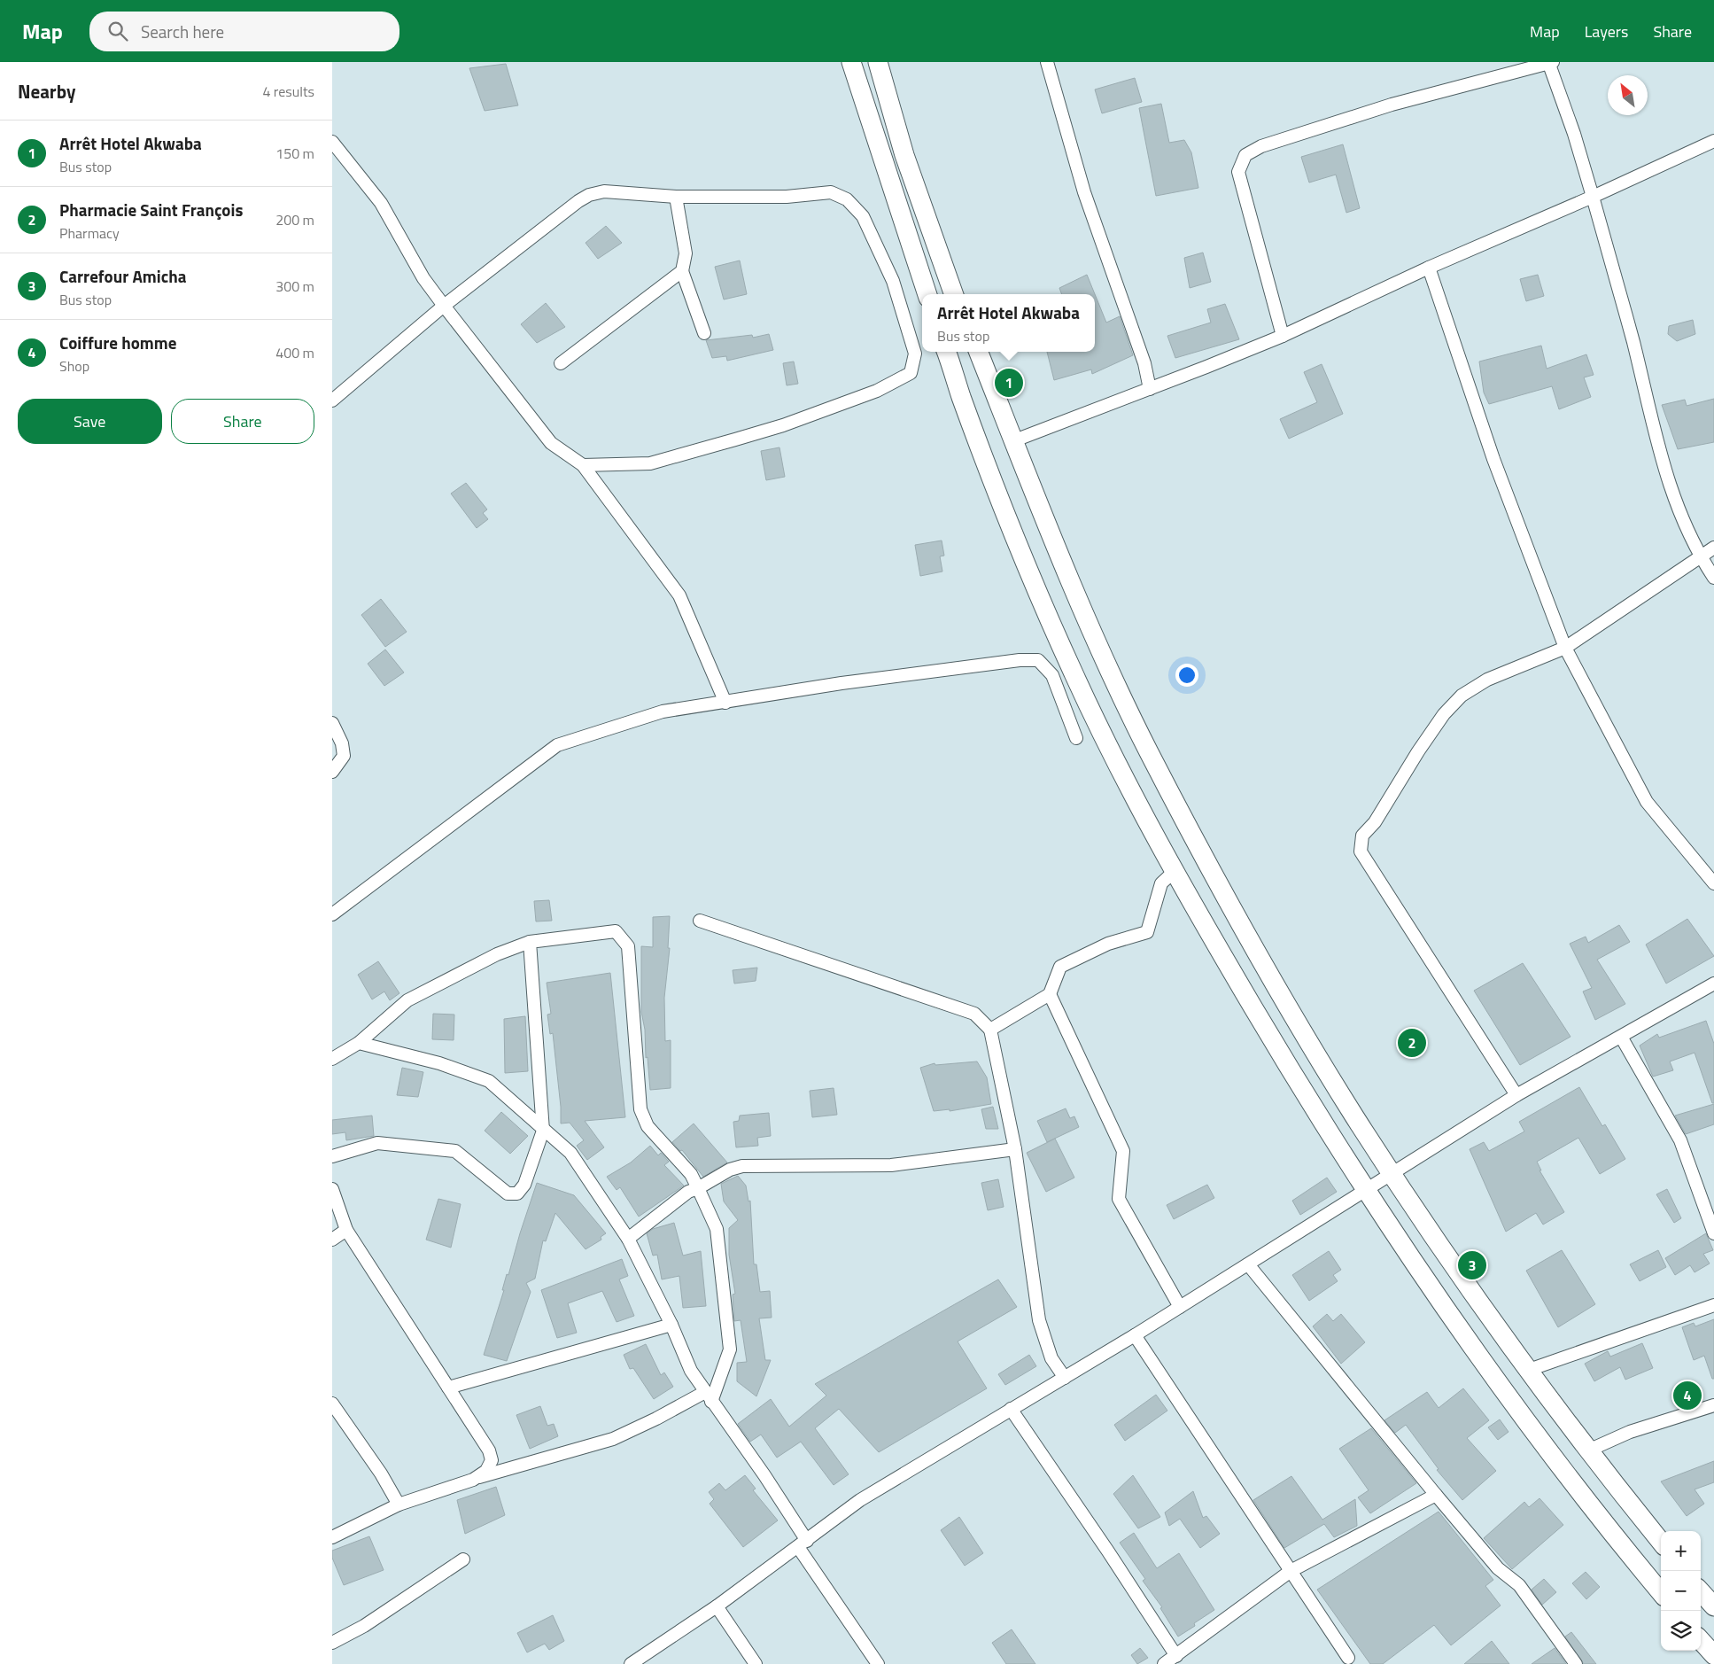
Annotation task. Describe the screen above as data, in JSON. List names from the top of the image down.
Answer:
{
  "north": "top left",
  "page": {
    "header": "Map",
    "search": "Search here",
    "nav": ["Map", "Layers", "Share"],
    "heading": ["Nearby", "4 results"],
    "list": [
      {
        "mark": "1",
        "name": "Arrêt Hotel Akwaba",
        "note": "Bus stop",
        "value": "150 m"
      },
      {
        "mark": "2",
        "name": "Pharmacie Saint François",
        "note": "Pharmacy",
        "value": "200 m"
      },
      {
        "mark": "3",
        "name": "Carrefour Amicha",
        "note": "Bus stop",
        "value": "300 m"
      },
      {
        "mark": "4",
        "name": "Coiffure homme",
        "note": "Shop",
        "value": "400 m"
      }
    ],
    "popup": ["Arrêt Hotel Akwaba", "Bus stop"],
    "pins": [
      "1",
      "2",
      "3",
      "4"
    ],
    "buttons": ["Save", "Share"],
    "map_buttons": ["+", "−"]
  }
}
